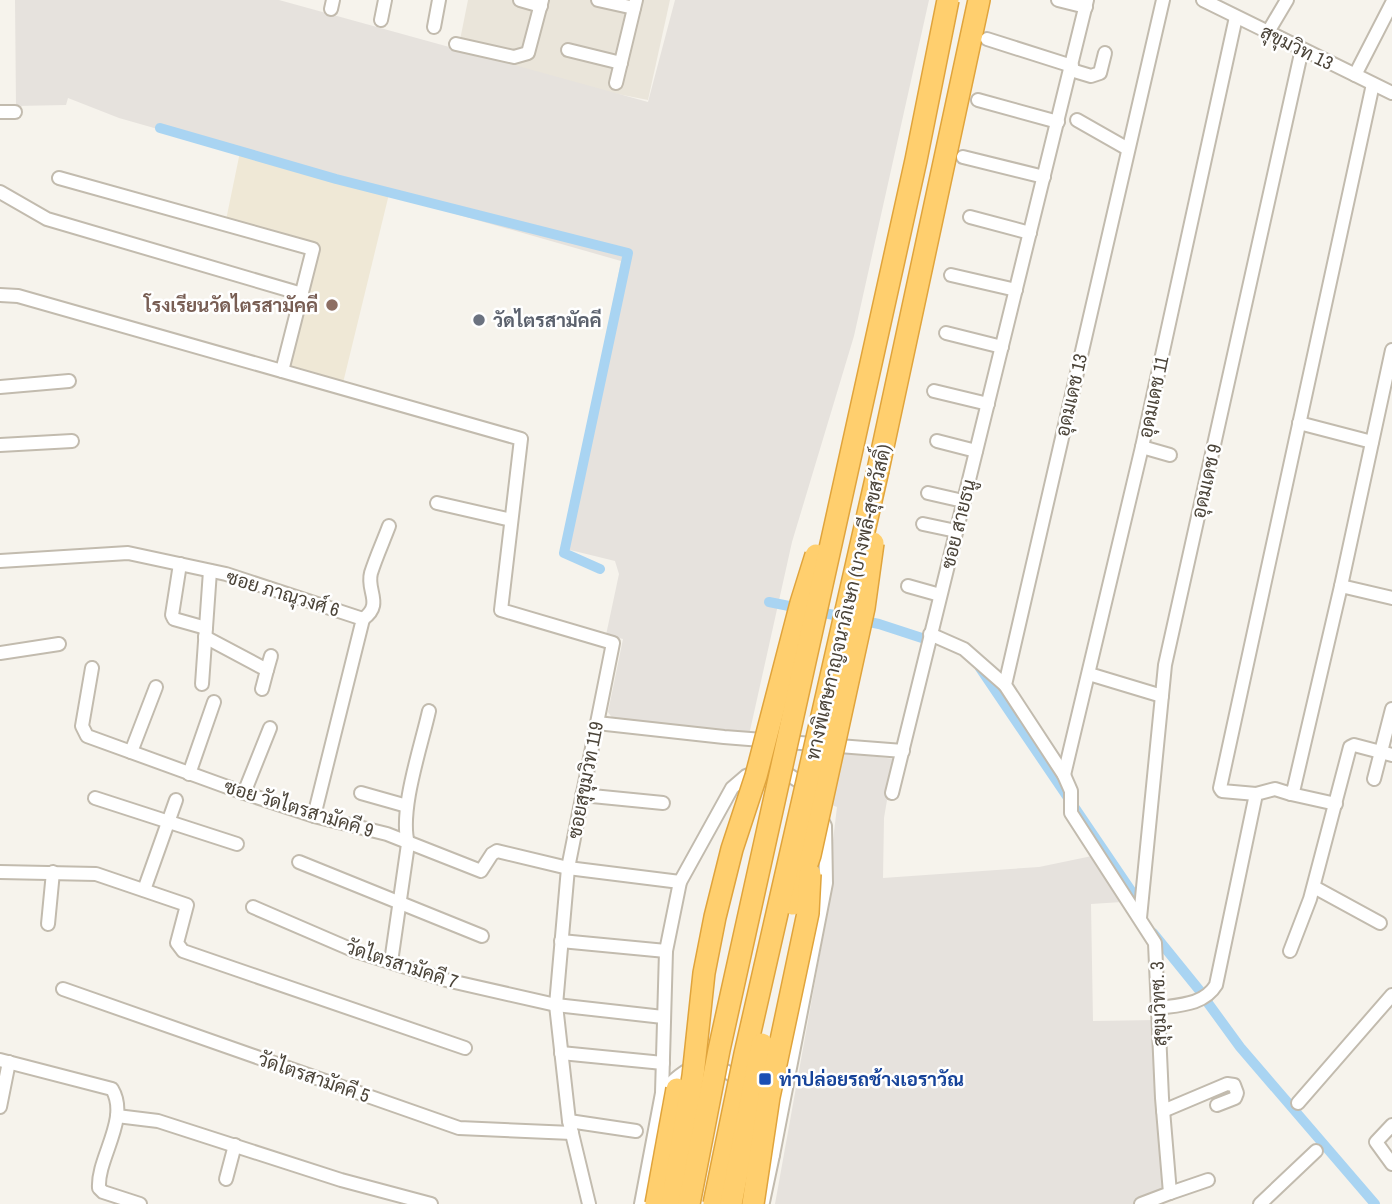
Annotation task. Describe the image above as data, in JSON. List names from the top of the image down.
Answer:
{
  "streets": {
    "highway": ["ทางพิเศษกาญจนาภิเษก (บางพลี-สุขสวัสดิ์)"],
    "street": [
      "สุขุมวิท 13",
      "อุดมเดช 13",
      "อุดมเดช 11",
      "อุดมเดช 9",
      "ซอย สายธนู",
      "ซอย ภาณุวงศ์ 6",
      "ซอยสุขุมวิท 119",
      "ซอย วัดไตรสามัคคี 9",
      "วัดไตรสามัคคี 7",
      "สุขุมวิทซ. 3",
      "วัดไตรสามัคคี 5"
    ]
  },
  "crossings": [
    ["สุขุมวิท 13", "อุดมเดช 11"],
    ["สุขุมวิท 13", "อุดมเดช 9"],
    ["อุดมเดช 11", "สุขุมวิทซ. 3"],
    ["อุดมเดช 9", "สุขุมวิทซ. 3"],
    ["ซอย ภาณุวงศ์ 6", "ซอย วัดไตรสามัคคี 9"],
    ["ซอยสุขุมวิท 119", "ซอย วัดไตรสามัคคี 9"],
    ["ซอยสุขุมวิท 119", "วัดไตรสามัคคี 7"],
    ["ซอยสุขุมวิท 119", "วัดไตรสามัคคี 5"]
  ],
  "places": {
    "other": ["โรงเรียนวัดไตรสามัคคี", "วัดไตรสามัคคี"],
    "transit": ["ท่าปล่อยรถช้างเอราวัณ"]
  }
}
